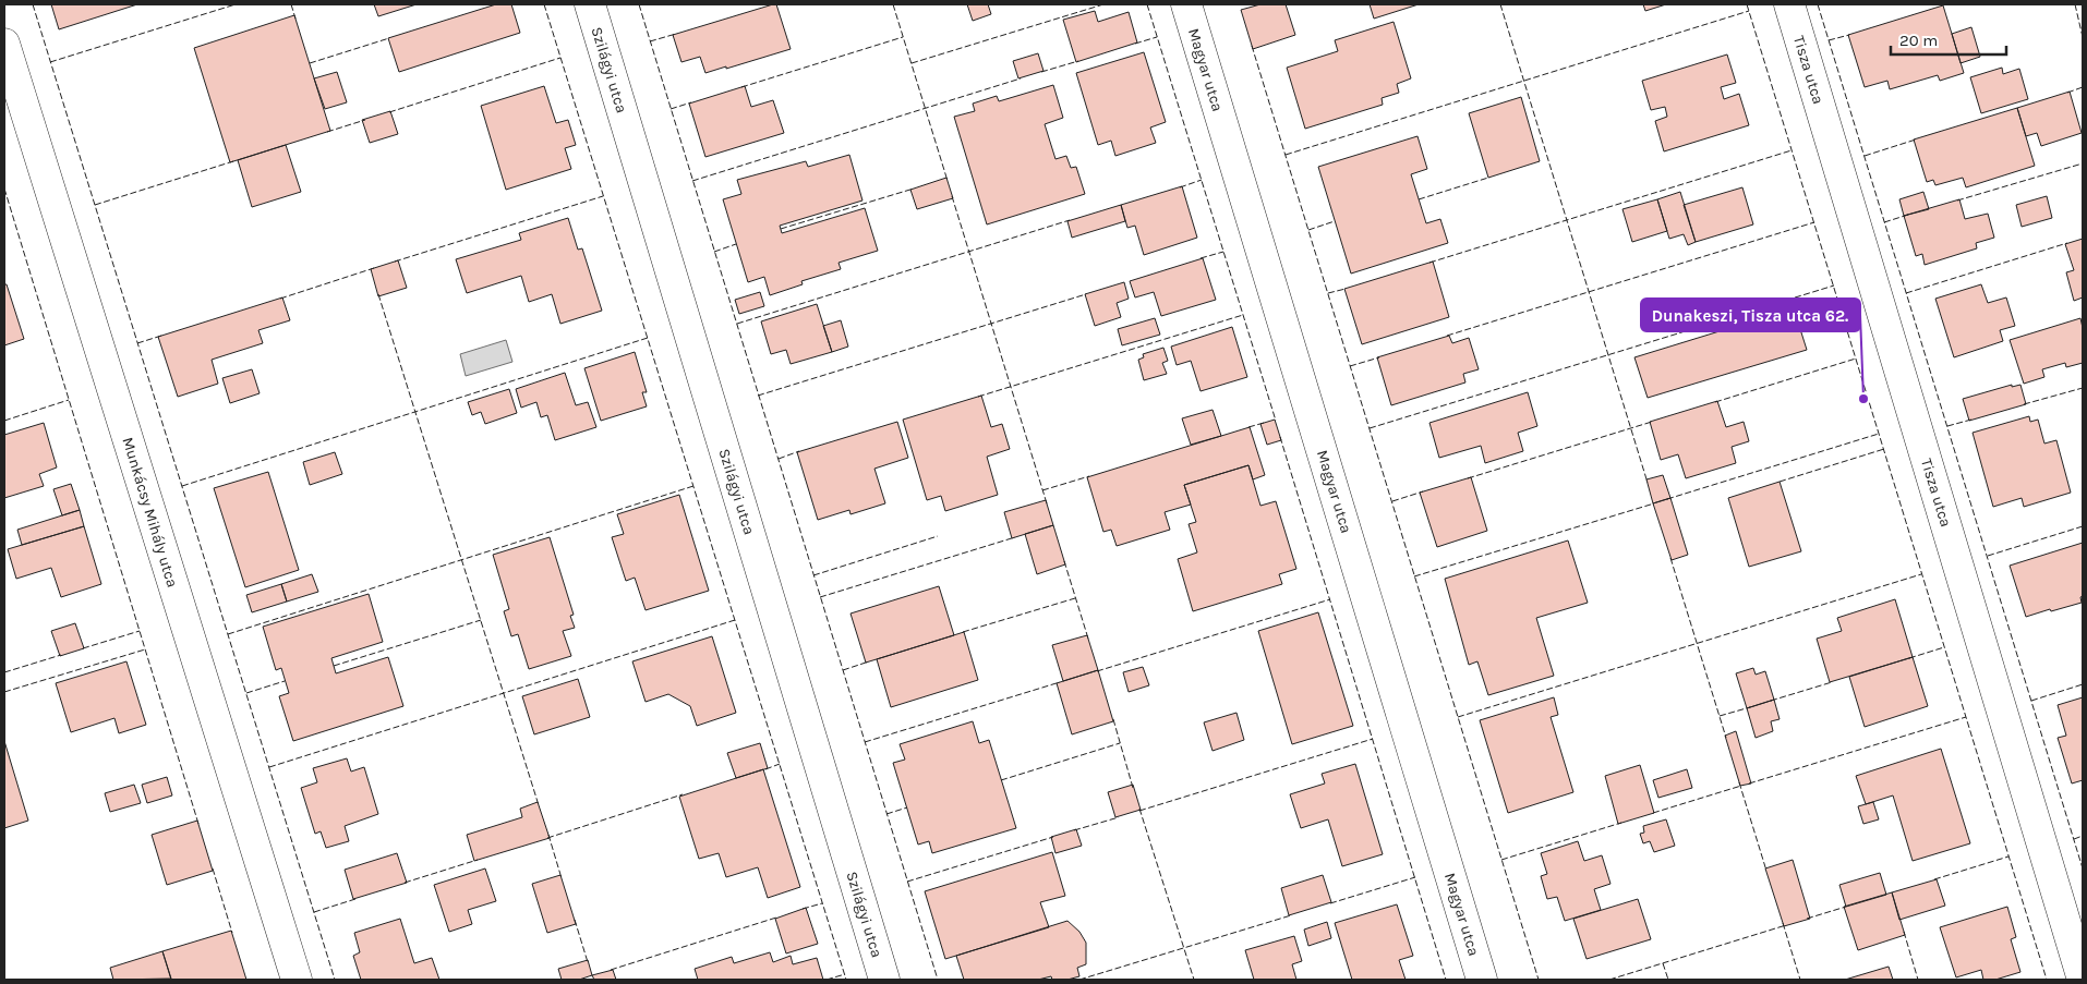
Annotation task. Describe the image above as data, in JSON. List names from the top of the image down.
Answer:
{
  "streets": {
    "street": [
      "Szilágyi utca",
      "Magyar utca",
      "Tisza utca",
      "Munkácsy Mihály utca"
    ]
  },
  "places": ["Dunakeszi, Tisza utca 62."],
  "scale_bar": "20 m"
}
